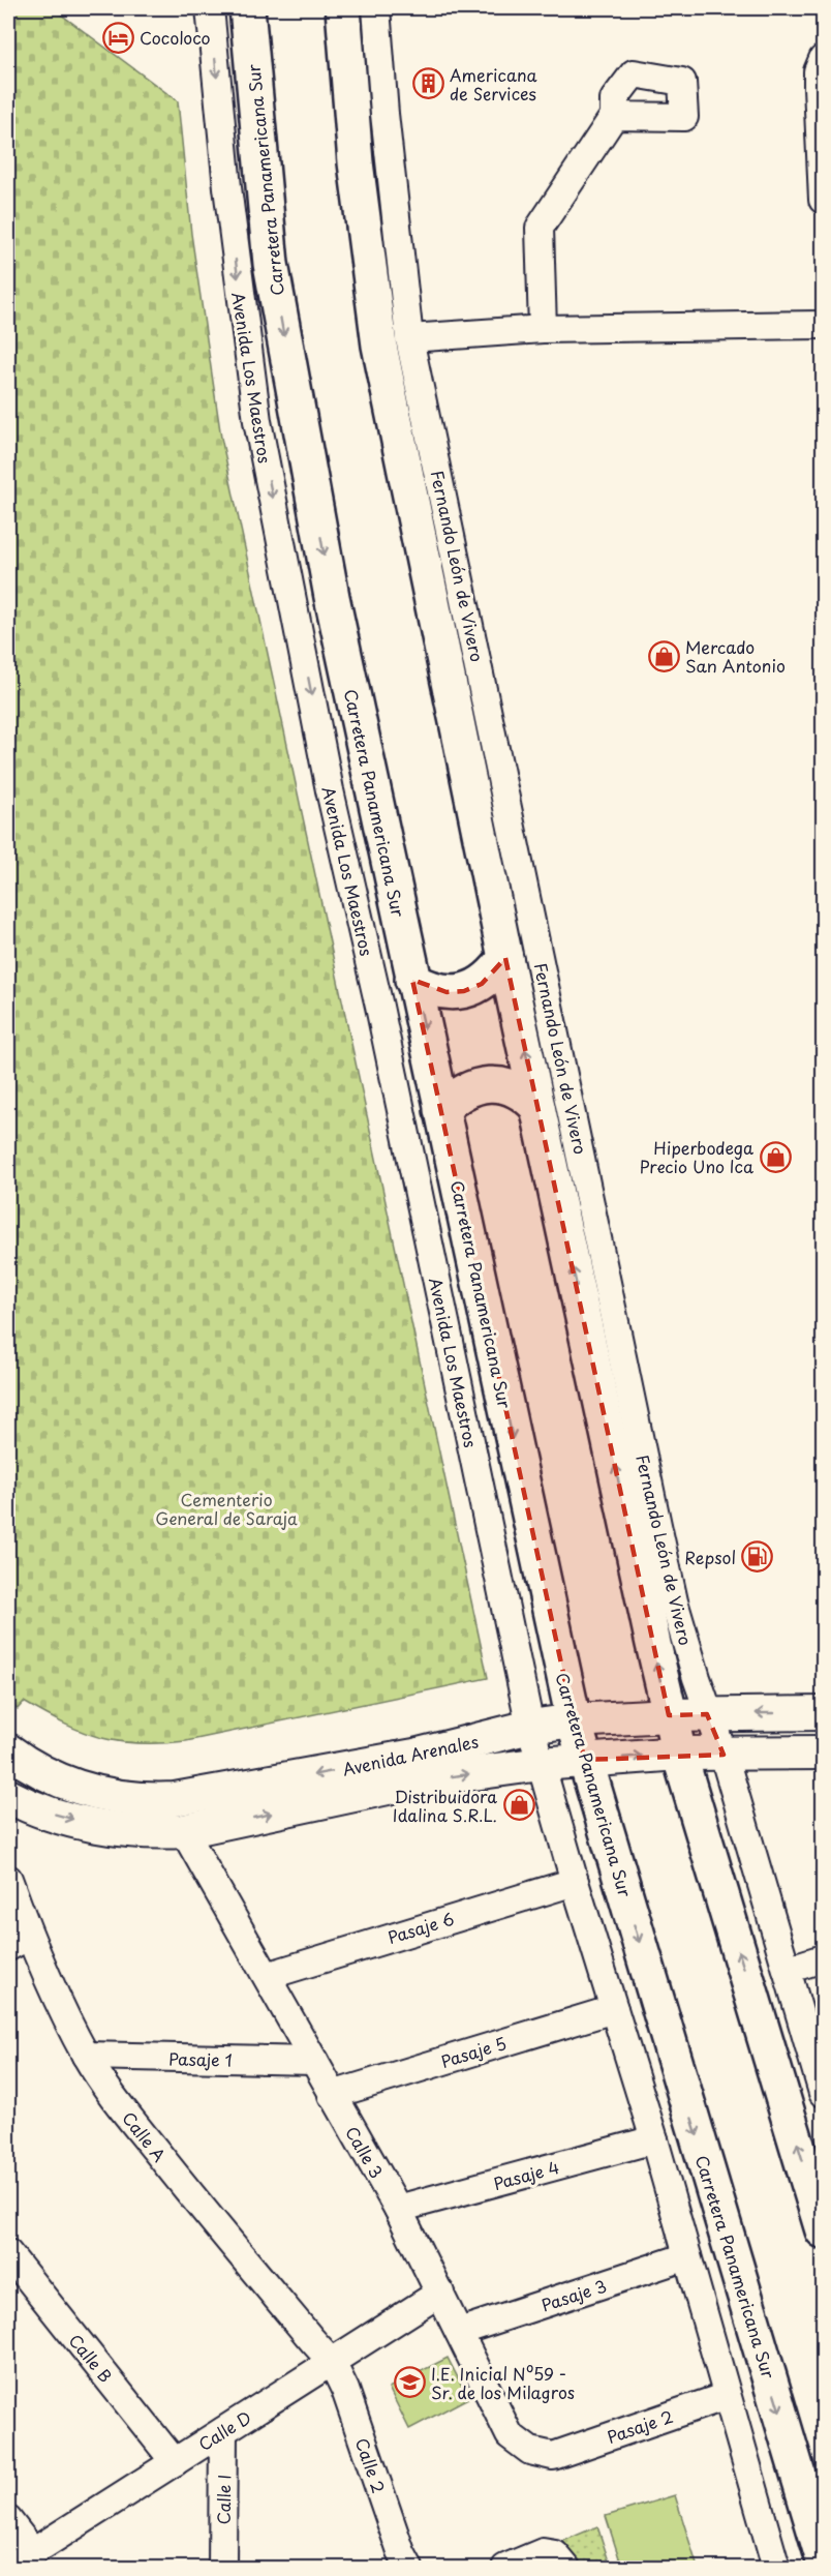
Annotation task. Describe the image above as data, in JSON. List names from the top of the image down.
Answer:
{
  "streets": {
    "highway": ["Carretera Panamericana Sur"],
    "street": [
      "Avenida Los Maestros",
      "Fernando León de Vivero",
      "Avenida Arenales",
      "Pasaje 6",
      "Pasaje 5",
      "Pasaje 1",
      "Calle A",
      "Calle 3",
      "Pasaje 4",
      "Pasaje 3",
      "Calle B",
      "Pasaje 2",
      "Calle D",
      "Calle 2",
      "Calle I"
    ]
  },
  "crossings": [
    ["Carretera Panamericana Sur", "Avenida Arenales"],
    ["Avenida Los Maestros", "Avenida Arenales"],
    ["Fernando León de Vivero", "Avenida Arenales"],
    ["Avenida Arenales", "Calle 3"],
    ["Pasaje 6", "Calle 3"],
    ["Pasaje 5", "Calle 3"],
    ["Pasaje 1", "Calle A"],
    ["Pasaje 1", "Calle 3"],
    ["Calle A", "Calle D"],
    ["Calle A", "Calle 2"],
    ["Calle 3", "Pasaje 4"],
    ["Calle 3", "Pasaje 3"],
    ["Calle 3", "Pasaje 2"],
    ["Calle 3", "Calle D"],
    ["Calle B", "Calle D"],
    ["Calle D", "Calle 2"],
    ["Calle D", "Calle I"]
  ],
  "one_way": ["Avenida Los Maestros"],
  "parks": ["Cementerio General de Saraja"],
  "places": {
    "hotel": ["Cocoloco"],
    "building": ["Americana de Services"],
    "shop": ["Mercado San Antonio", "Hiperbodega Precio Uno Ica", "Distribuidora Idalina S.R.L."],
    "fuel station": ["Repsol"],
    "school or university": ["I.E. Inicial Nº59 - Sr. de los Milagros"]
  }
}
